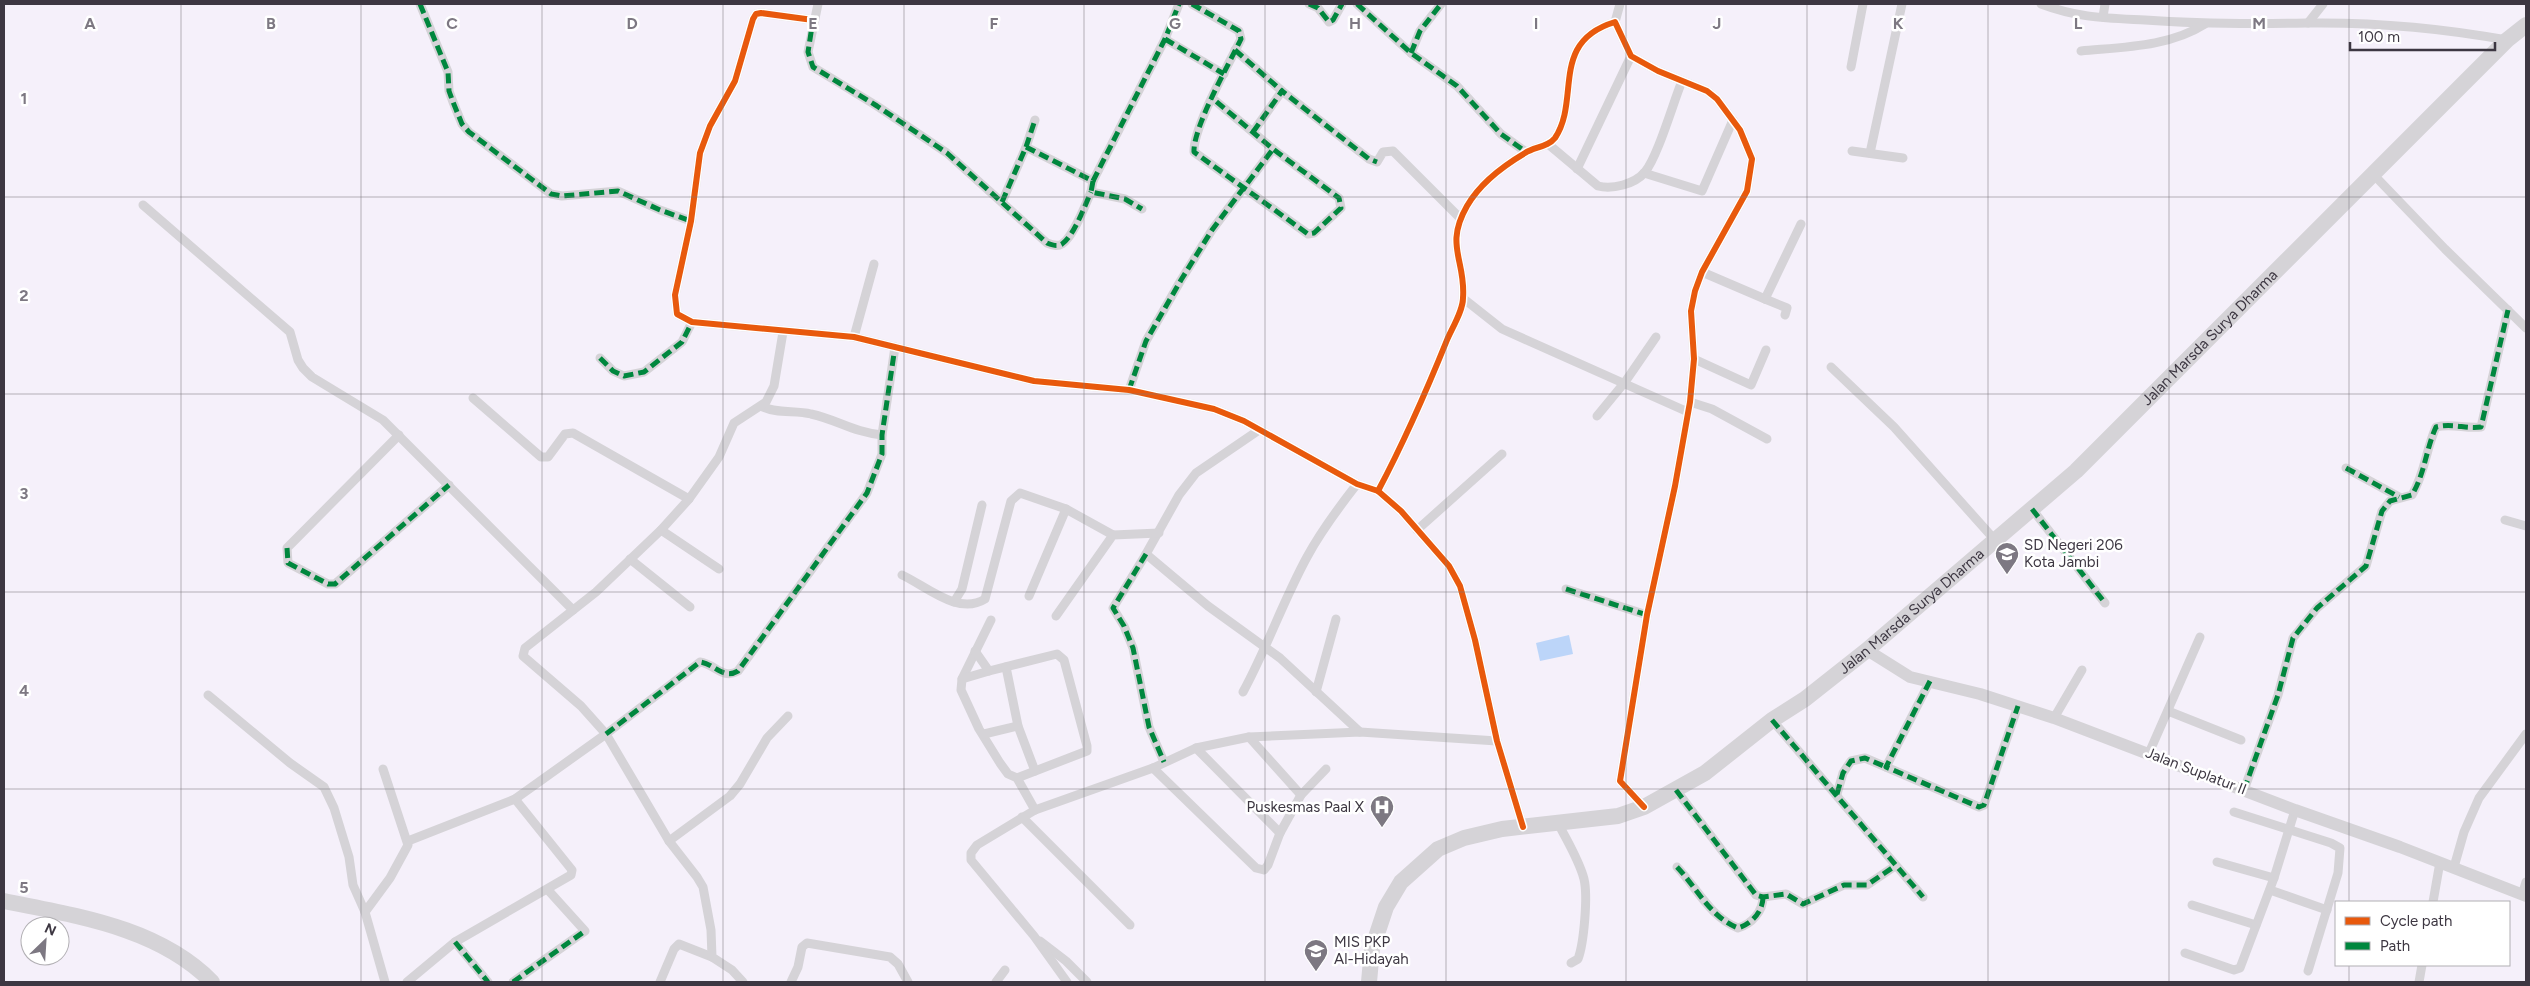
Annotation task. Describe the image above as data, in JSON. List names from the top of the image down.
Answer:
{
  "streets": {
    "highway": ["Jalan Marsda Surya Dharma"],
    "street": ["Jalan Suplatur II"]
  },
  "crossings": [
    ["Jalan Marsda Surya Dharma", "Jalan Suplatur II"]
  ],
  "places": {
    "school or university": ["SD Negeri 206 Kota Jambi", "MIS PKP Al-Hidayah"],
    "hospital": ["Puskesmas Paal X"]
  },
  "legend": ["Cycle path", "Path"],
  "scale_bar": "100 m",
  "north": "top right",
  "grid": {
    "columns": [
      "A",
      "B",
      "C",
      "D",
      "E",
      "F",
      "G",
      "H",
      "I",
      "J",
      "K",
      "L",
      "M"
    ],
    "rows": [
      "1",
      "2",
      "3",
      "4",
      "5"
    ]
  }
}
